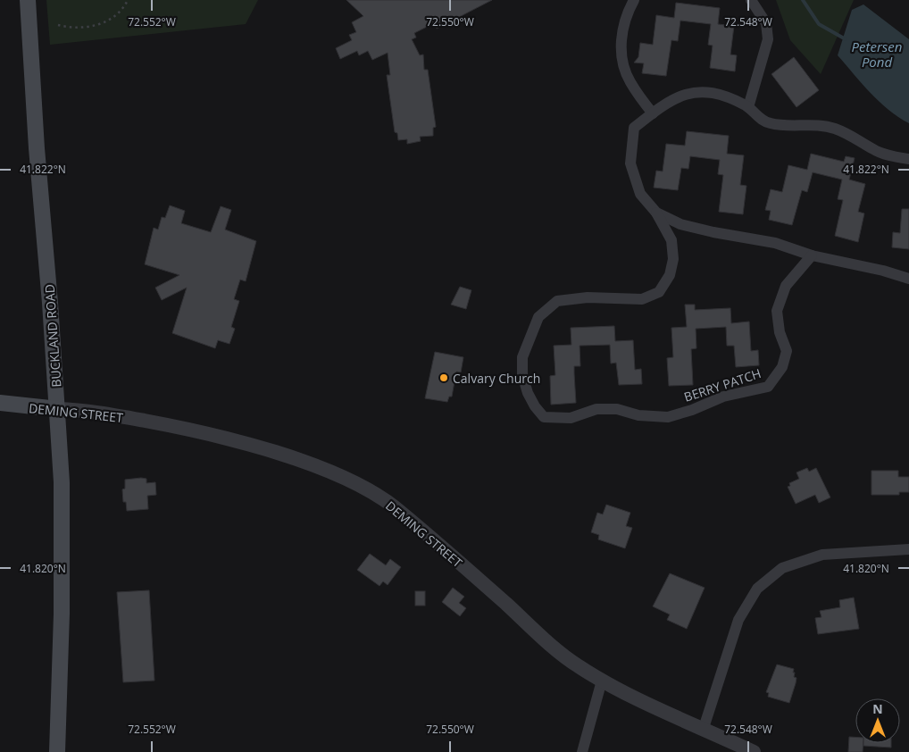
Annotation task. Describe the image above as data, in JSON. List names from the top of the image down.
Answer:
{
  "streets": {
    "main road": ["BUCKLAND ROAD", "DEMING STREET"],
    "street": ["BERRY PATCH"]
  },
  "crossings": [
    ["BUCKLAND ROAD", "DEMING STREET"]
  ],
  "water": ["Petersen Pond"],
  "places": ["Calvary Church"],
  "north": "top",
  "coordinates": [
    "72.552°W",
    "72.550°W",
    "72.548°W",
    "41.822°N",
    "41.820°N"
  ]
}
